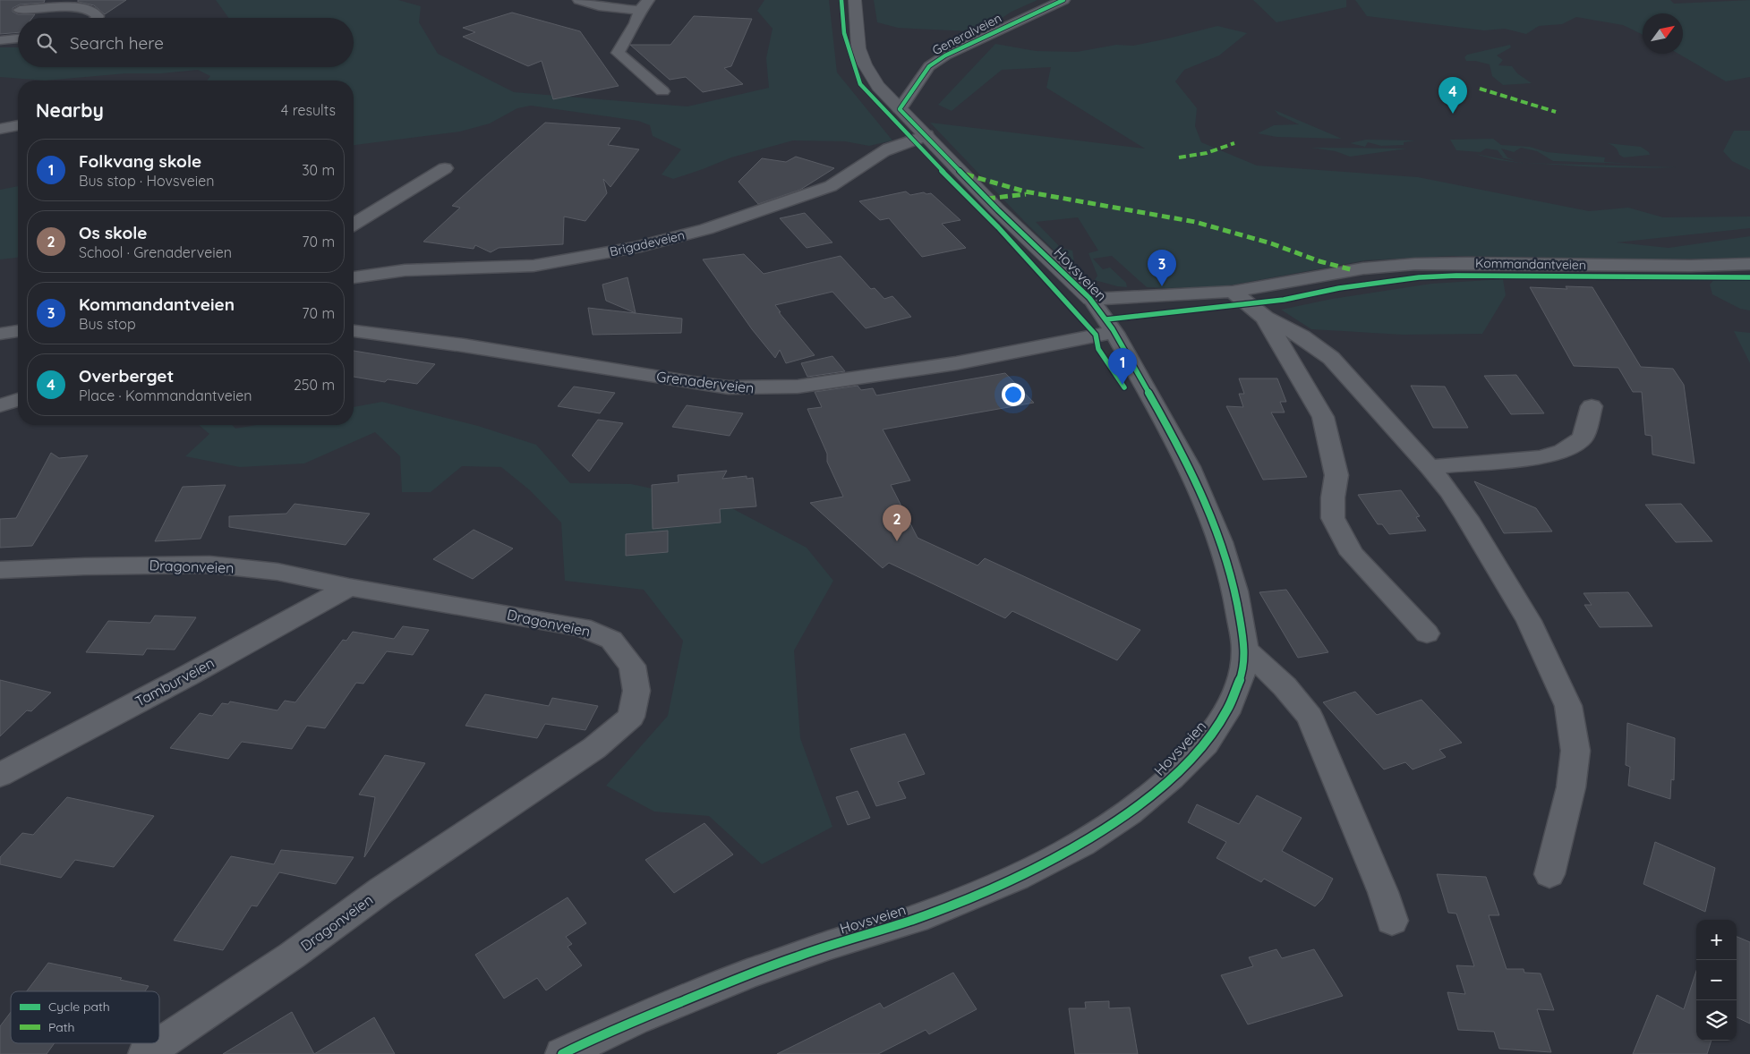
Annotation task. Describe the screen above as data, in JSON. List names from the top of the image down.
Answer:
{
  "streets": {
    "street": [
      "Generalveien",
      "Brigadeveien",
      "Kommandantveien",
      "Hovsveien",
      "Grenaderveien",
      "Dragonveien",
      "Tamburveien"
    ]
  },
  "crossings": [
    ["Generalveien", "Hovsveien"],
    ["Brigadeveien", "Hovsveien"],
    ["Kommandantveien", "Hovsveien"],
    ["Hovsveien", "Grenaderveien"],
    ["Dragonveien", "Tamburveien"]
  ],
  "legend": ["Cycle path", "Path"],
  "north": "top right",
  "page": {
    "search": "Search here",
    "pins": [
      "4",
      "3",
      "1",
      "2"
    ],
    "heading": ["Nearby", "4 results"],
    "list": [
      {
        "mark": "1",
        "name": "Folkvang skole",
        "note": "Bus stop · Hovsveien",
        "value": "30 m"
      },
      {
        "mark": "2",
        "name": "Os skole",
        "note": "School · Grenaderveien",
        "value": "70 m"
      },
      {
        "mark": "3",
        "name": "Kommandantveien",
        "note": "Bus stop",
        "value": "70 m"
      },
      {
        "mark": "4",
        "name": "Overberget",
        "note": "Place · Kommandantveien",
        "value": "250 m"
      }
    ],
    "map_buttons": ["+", "−"]
  }
}
